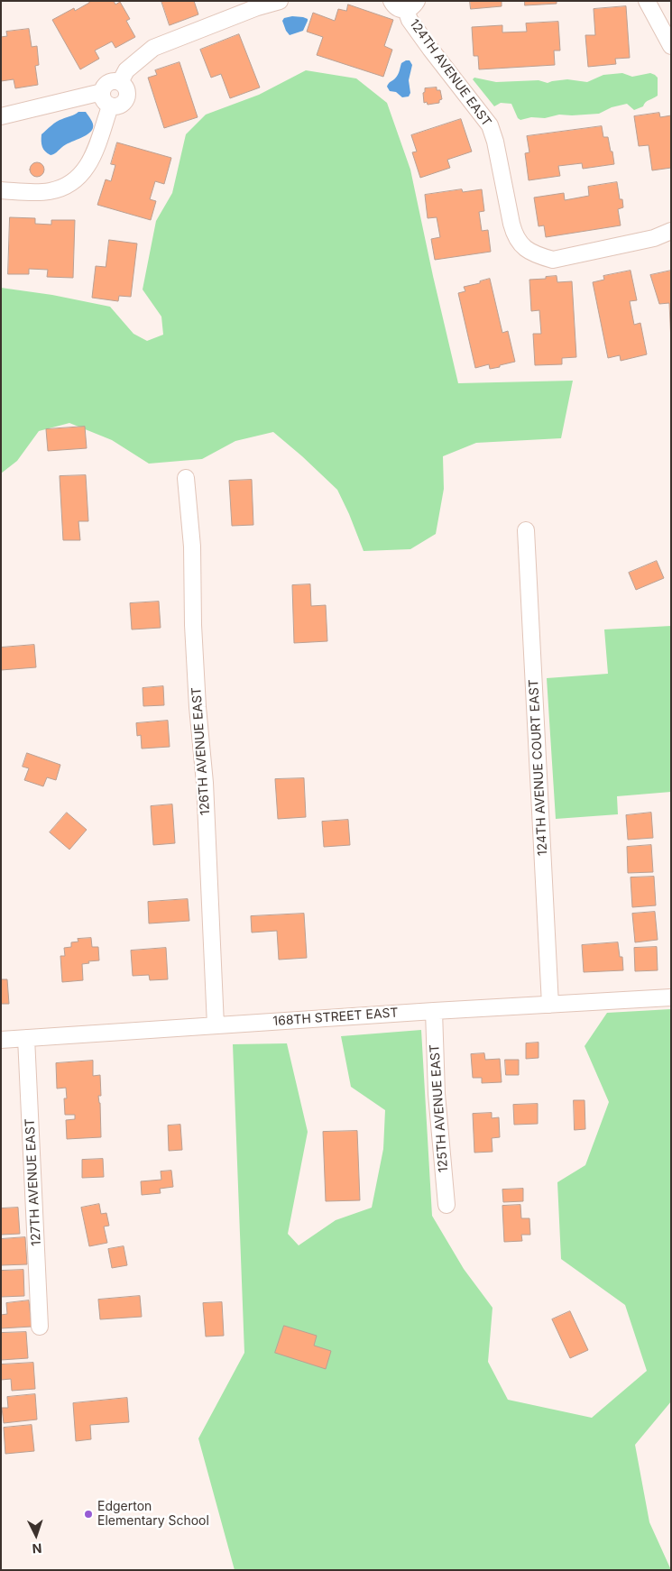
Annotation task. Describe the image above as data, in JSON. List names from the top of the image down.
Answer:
{
  "streets": {
    "street": [
      "124TH AVENUE EAST",
      "126TH AVENUE EAST",
      "124TH AVENUE COURT EAST",
      "168TH STREET EAST",
      "125TH AVENUE EAST",
      "127TH AVENUE EAST"
    ]
  },
  "crossings": [
    ["126TH AVENUE EAST", "168TH STREET EAST"],
    ["124TH AVENUE COURT EAST", "168TH STREET EAST"],
    ["168TH STREET EAST", "125TH AVENUE EAST"],
    ["168TH STREET EAST", "127TH AVENUE EAST"]
  ],
  "places": ["Edgerton Elementary School"],
  "north": "bottom"
}
